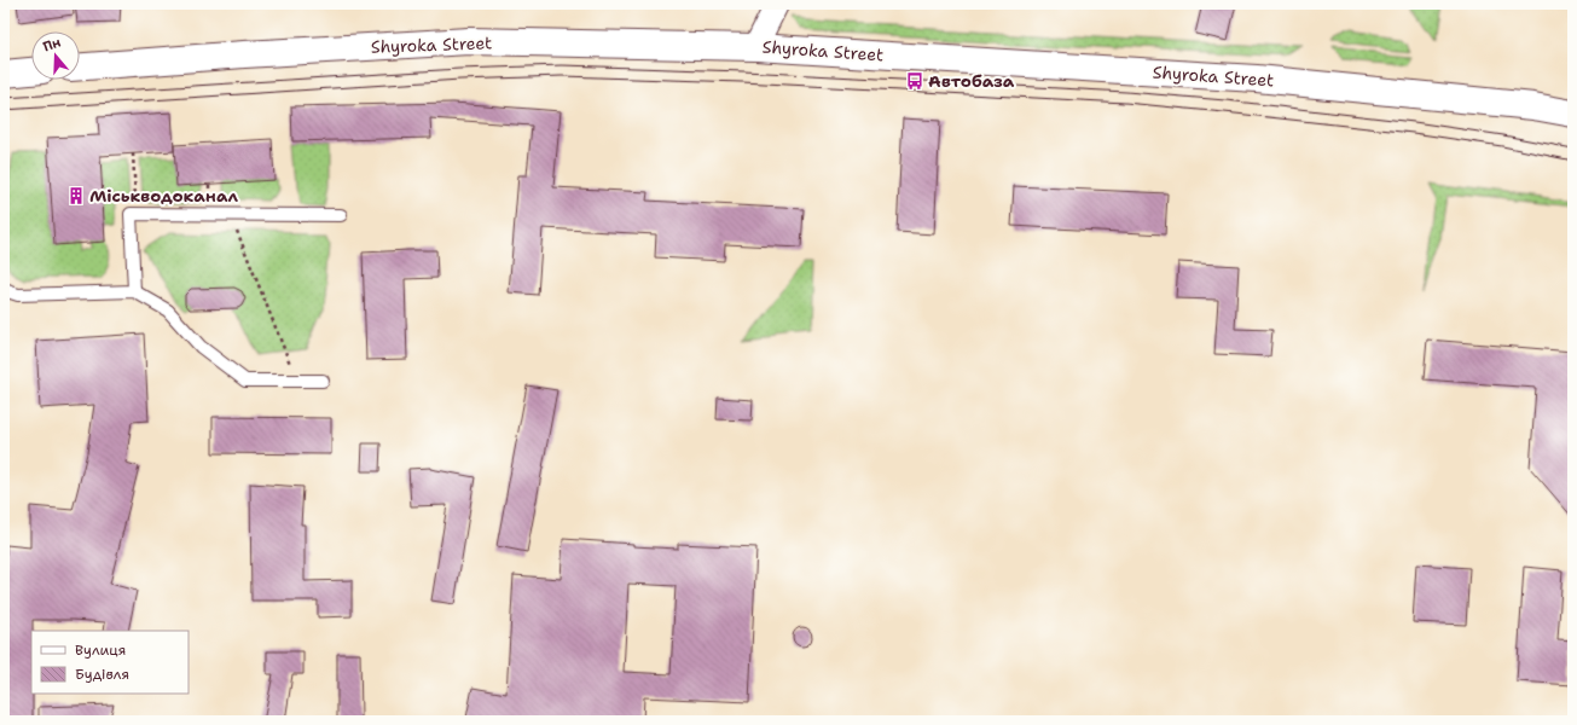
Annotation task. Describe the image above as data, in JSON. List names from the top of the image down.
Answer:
{
  "streets": {
    "street": ["Shyroka Street"]
  },
  "places": {
    "bus stop": ["Автобаза"],
    "building": ["Міськводоканал"]
  },
  "legend": ["Вулиця", "Будівля"],
  "north": "top"
}
